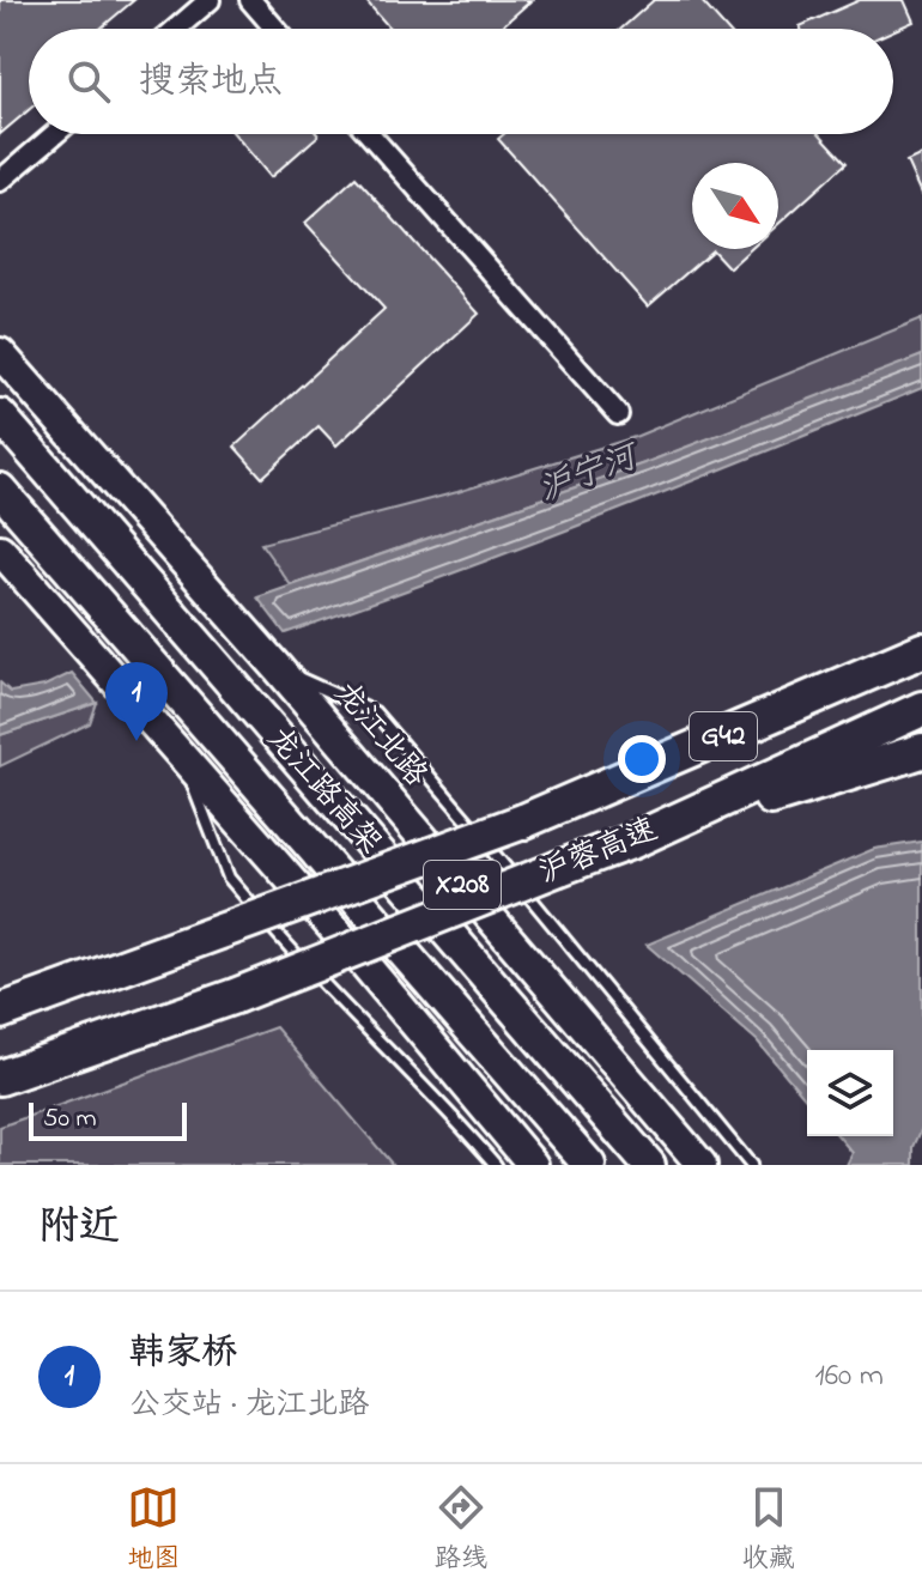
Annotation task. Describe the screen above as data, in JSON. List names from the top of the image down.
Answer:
{
  "streets": {
    "highway": ["G42", "龙江路高架", "沪蓉高速"],
    "main road": ["龙江北路", "X208"]
  },
  "water": ["沪宁河"],
  "scale_bar": "50 m",
  "north": "bottom right",
  "page": {
    "search": "搜索地点",
    "pins": "1",
    "scale": "50 m",
    "heading": "附近",
    "list": [
      {
        "mark": "1",
        "name": "韩家桥",
        "note": "公交站 · 龙江北路",
        "value": "160 m"
      }
    ],
    "nav": ["地图", "路线", "收藏"]
  }
}
